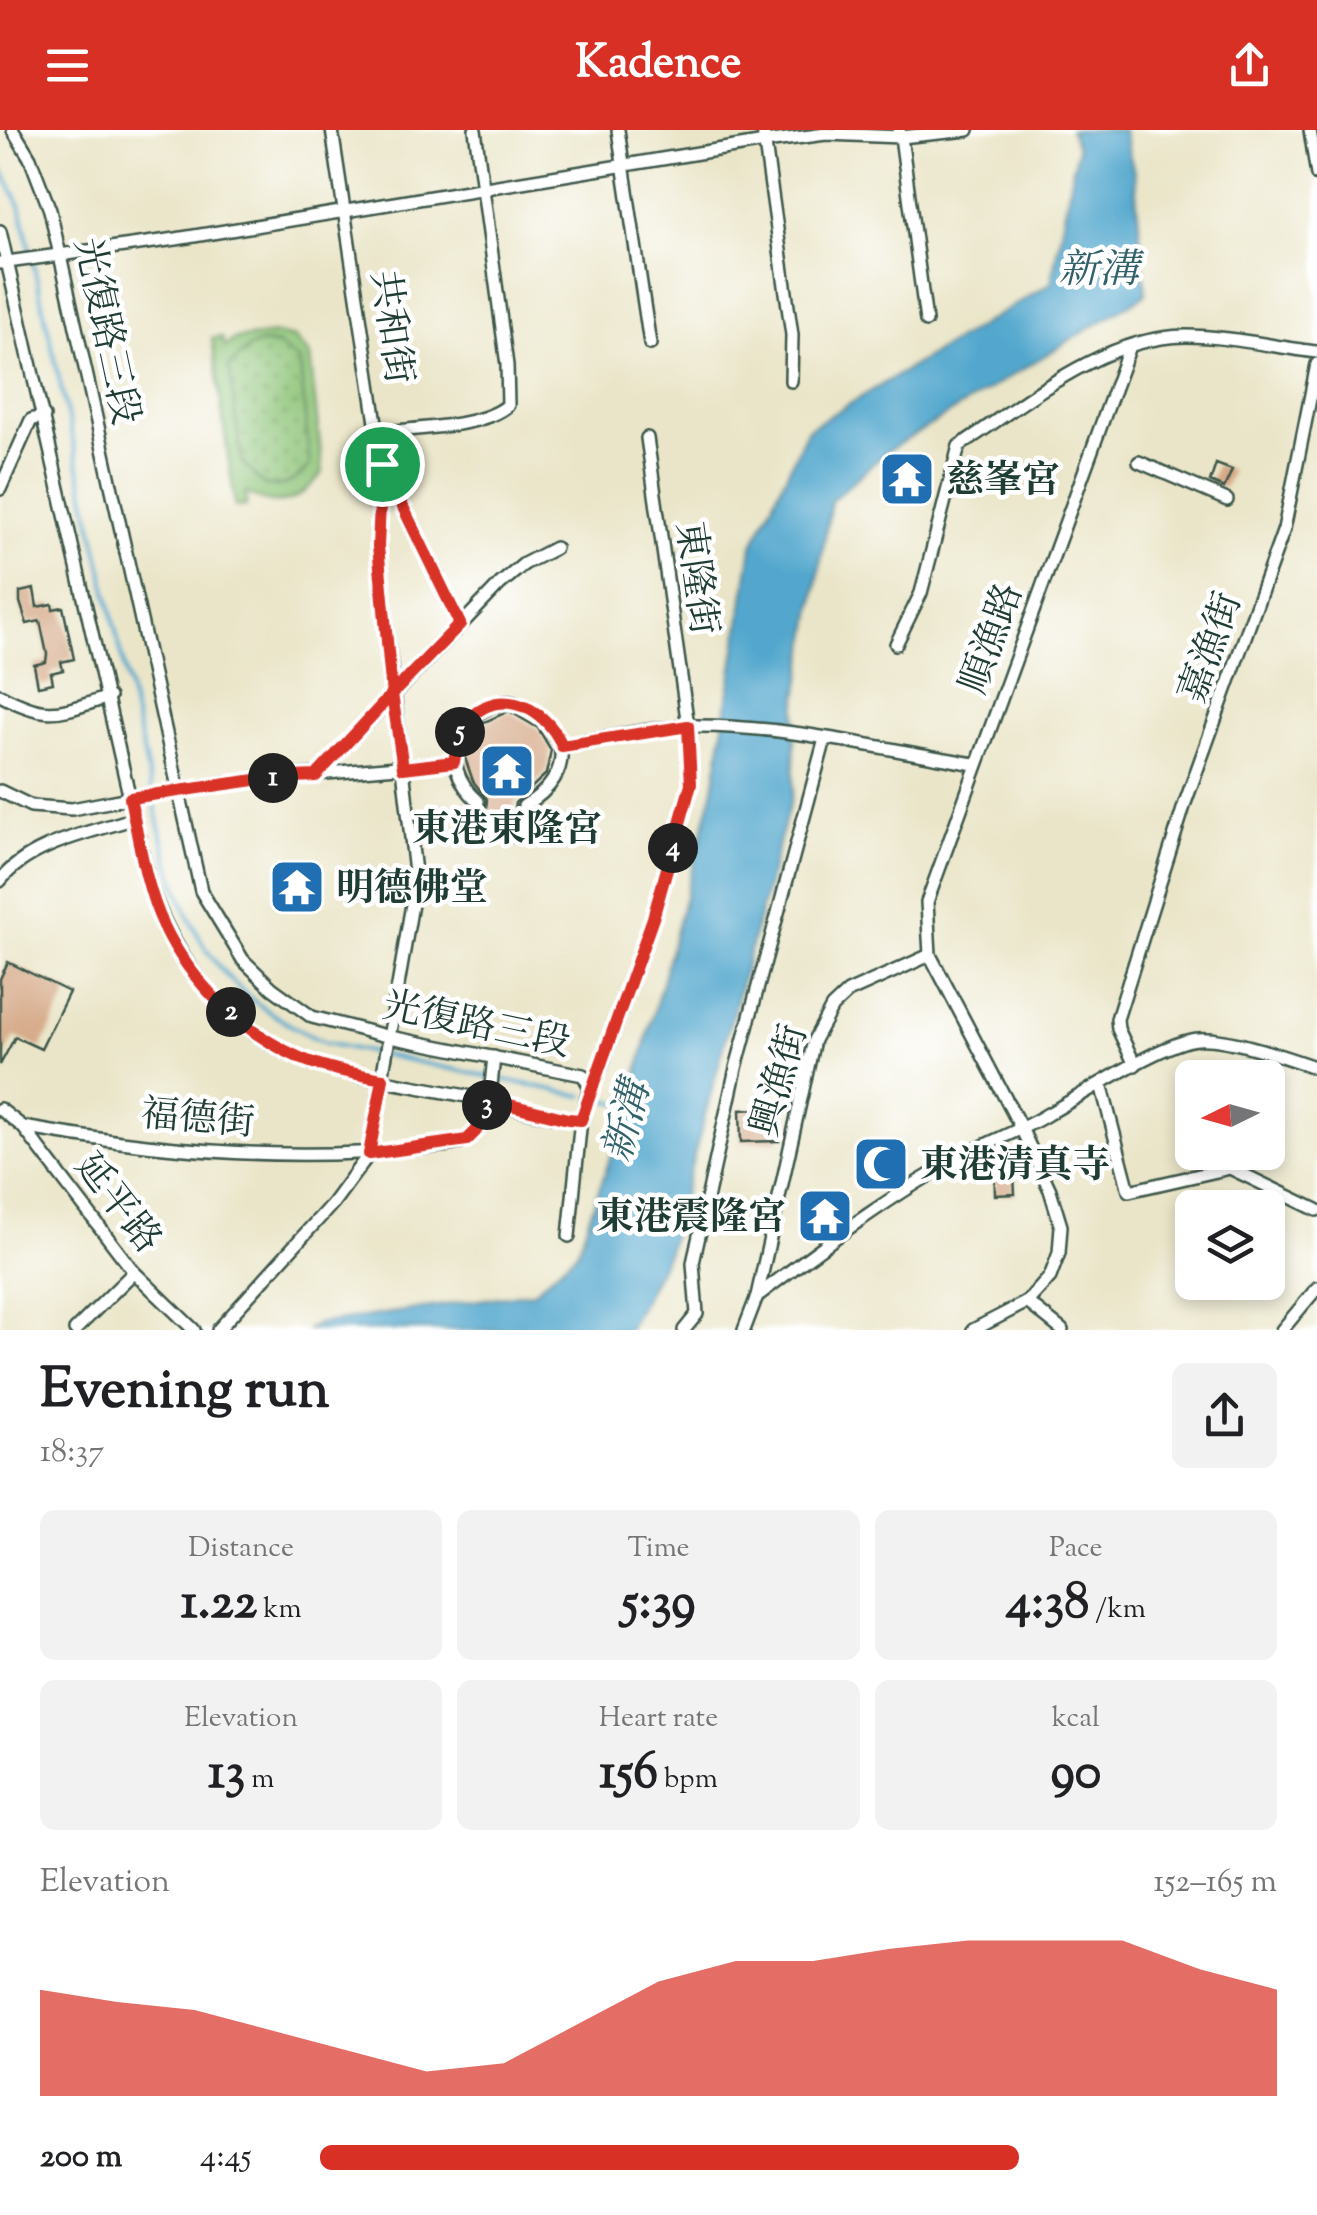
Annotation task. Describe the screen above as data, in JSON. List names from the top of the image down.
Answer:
{
  "streets": {
    "street": [
      "共和街",
      "光復路三段",
      "東隆街",
      "順漁路",
      "嘉漁街",
      "興漁街",
      "福德街",
      "延平路"
    ]
  },
  "crossings": [
    ["光復路三段", "東隆街"],
    ["光復路三段", "福德街"],
    ["順漁路", "興漁街"],
    ["福德街", "延平路"]
  ],
  "water": ["新溝"],
  "places": {
    "temple": [
      "慈峯宮",
      "東港東隆宮",
      "明德佛堂",
      "東港震隆宮"
    ],
    "mosque": ["東港清真寺"]
  },
  "north": "left",
  "page": {
    "header": "Kadence",
    "pins": [
      "5",
      "1",
      "4",
      "2",
      "3"
    ],
    "heading": ["Evening run", "18:37"],
    "stats": [
      ["Distance", "1.22 km"],
      ["Time", "5:39"],
      ["Pace", "4:38 /km"],
      ["Elevation", "13 m"],
      ["Heart rate", "156 bpm"],
      ["kcal", "90"]
    ],
    "chart": ["Elevation", "152–165 m"],
    "list": [
      {
        "name": "200 m",
        "note": "4:45"
      }
    ]
  }
}
